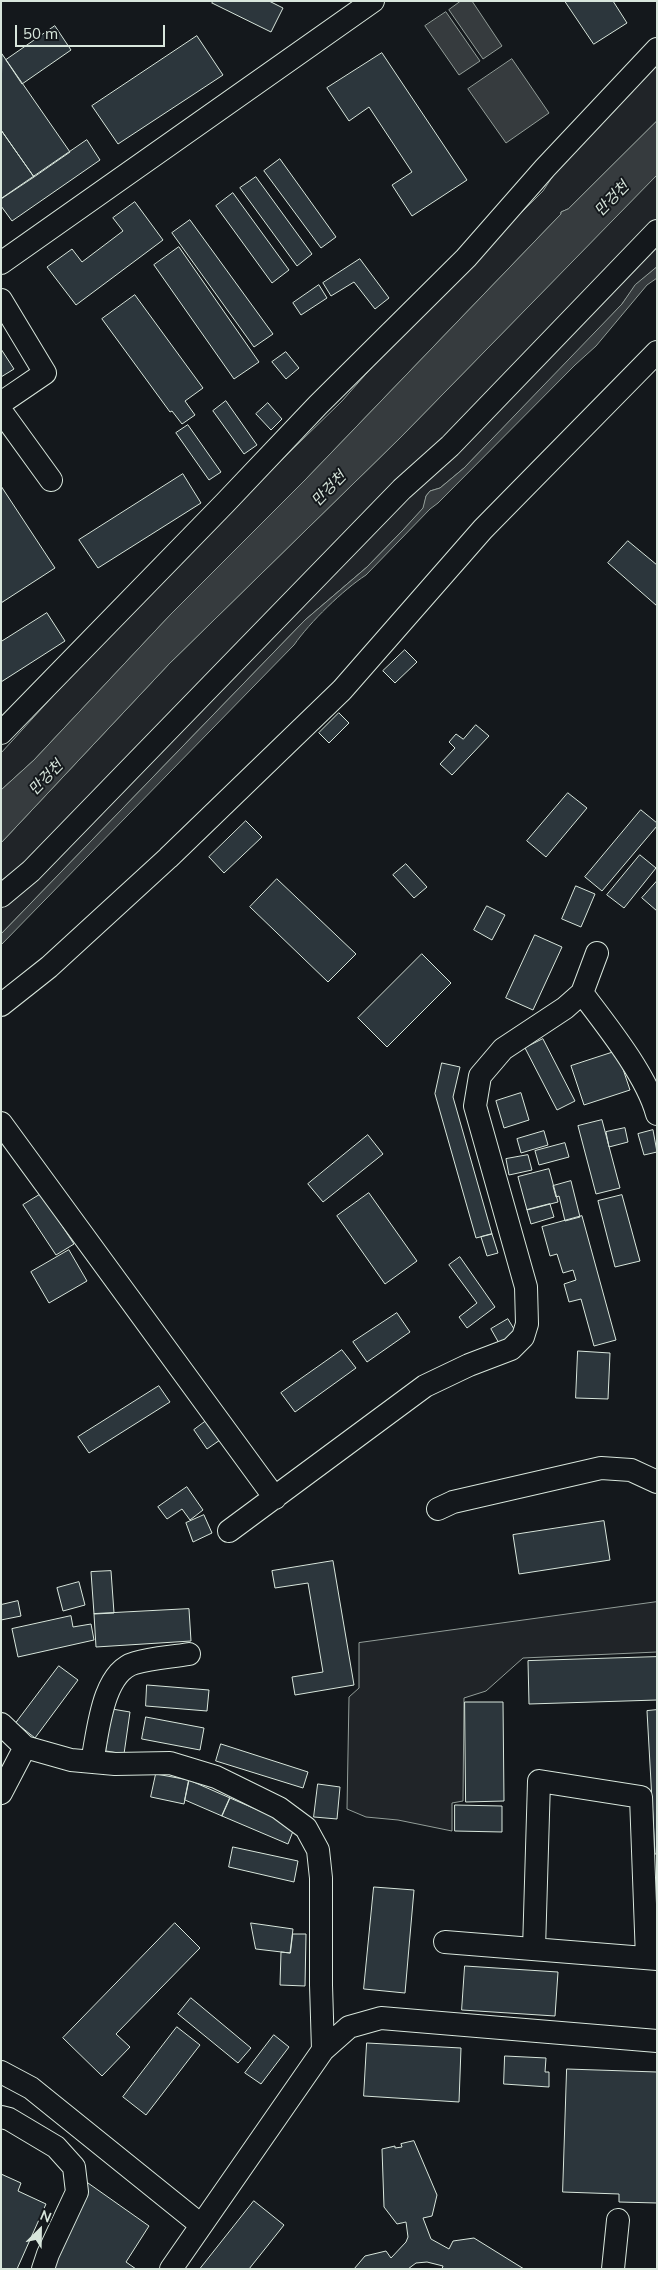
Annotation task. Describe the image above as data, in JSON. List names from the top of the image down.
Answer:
{
  "water": ["만겅천"],
  "scale_bar": "50 m",
  "north": "top right"
}
